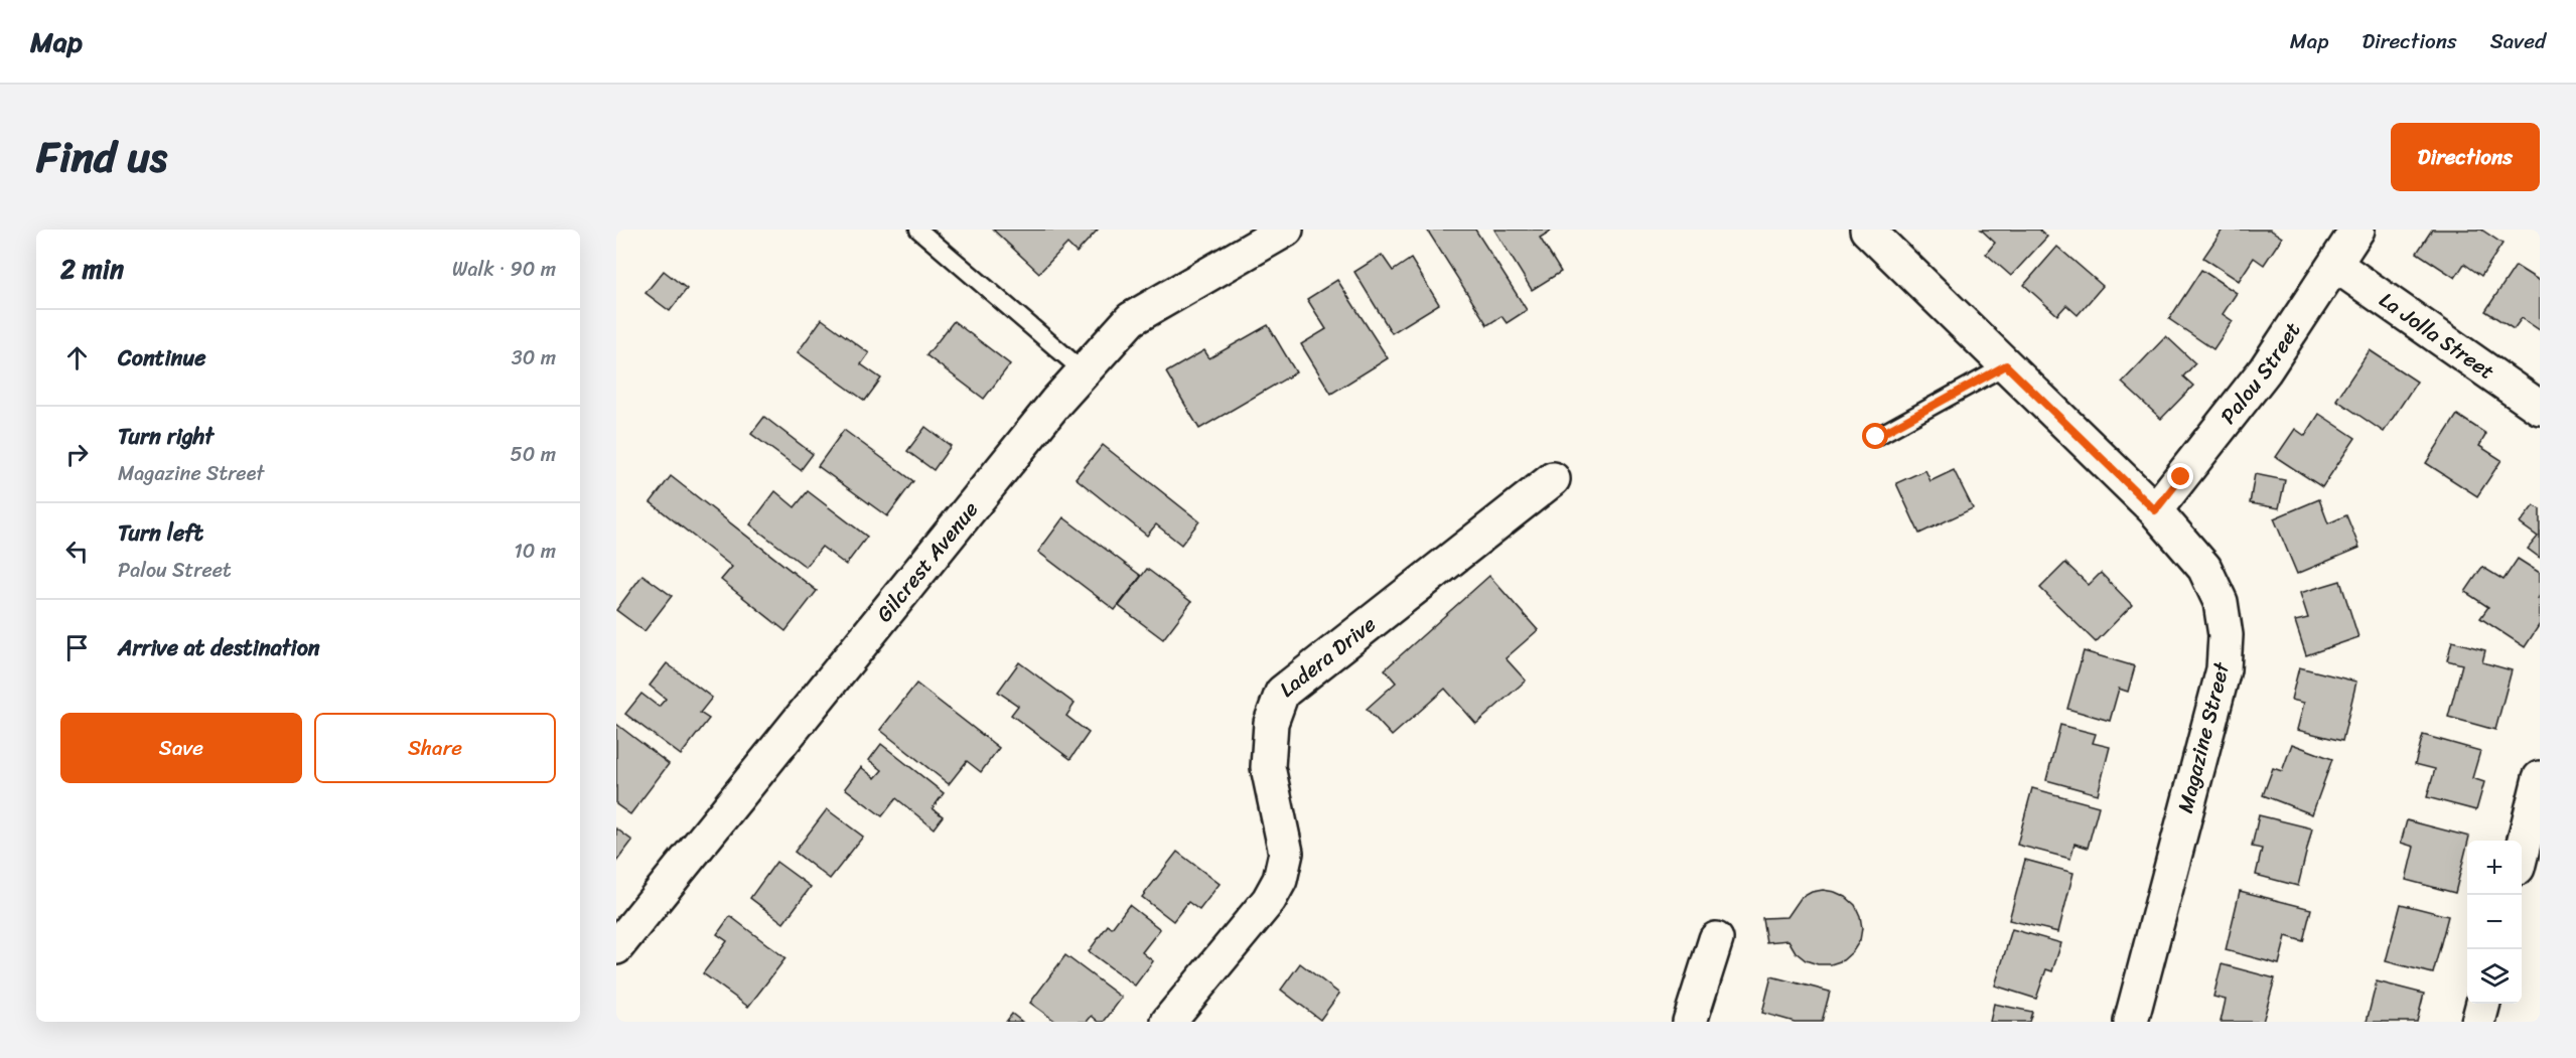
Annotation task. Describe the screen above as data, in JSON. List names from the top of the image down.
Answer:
{
  "streets": {
    "street": [
      "La Jolla Street",
      "Palou Street",
      "Gilcrest Avenue",
      "Ladera Drive",
      "Magazine Street"
    ]
  },
  "crossings": [
    ["La Jolla Street", "Palou Street"],
    ["Palou Street", "Magazine Street"]
  ],
  "page": {
    "header": "Map",
    "nav": ["Map", "Directions", "Saved"],
    "title": "Find us",
    "buttons": [
      "Directions",
      ["Save", "Share"]
    ],
    "heading": ["2 min", "Walk · 90 m"],
    "list": [
      ["Continue", "30 m"],
      ["Turn right", "Magazine Street", "50 m"],
      ["Turn left", "Palou Street", "10 m"],
      "Arrive at destination"
    ],
    "map_buttons": ["+", "−"]
  }
}
